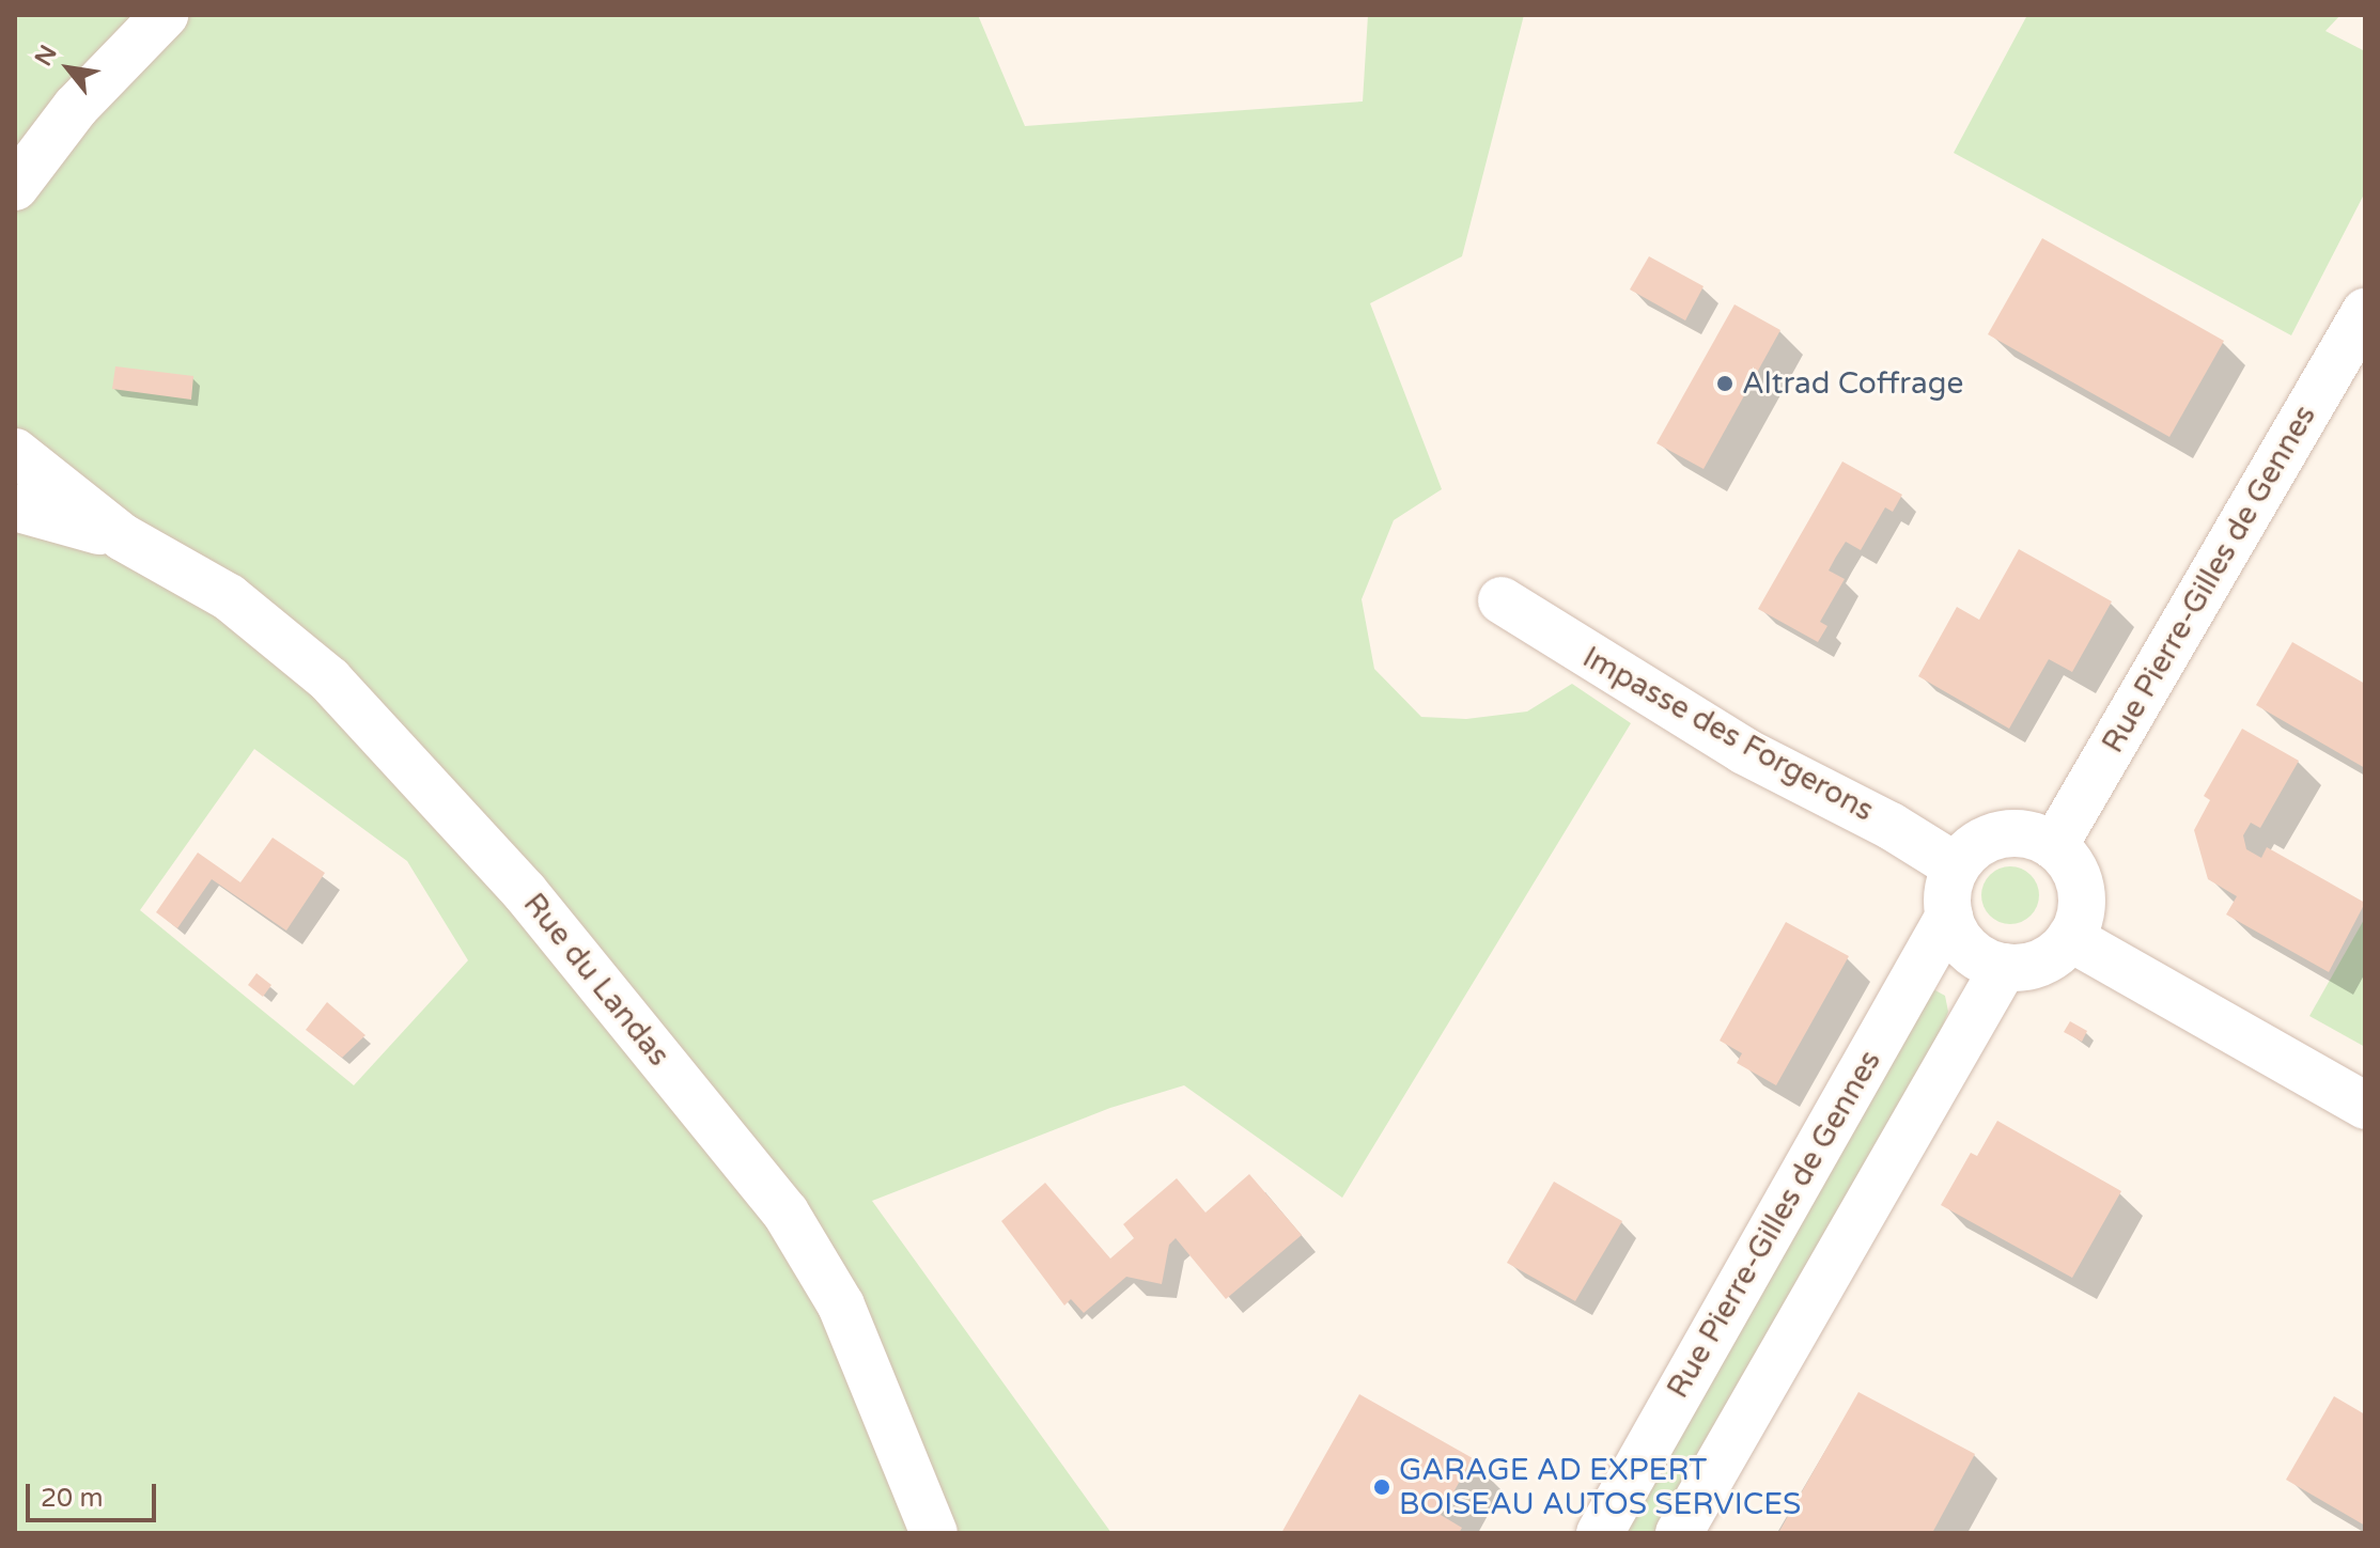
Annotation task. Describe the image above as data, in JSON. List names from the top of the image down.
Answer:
{
  "streets": {
    "street": ["Rue Pierre-Gilles de Gennes", "Impasse des Forgerons", "Rue du Landas"]
  },
  "crossings": [
    ["Rue Pierre-Gilles de Gennes", "Impasse des Forgerons"]
  ],
  "places": ["Altrad Coffrage", "GARAGE AD EXPERT BOISEAU AUTOS SERVICES"],
  "scale_bar": "20 m",
  "north": "top left"
}
